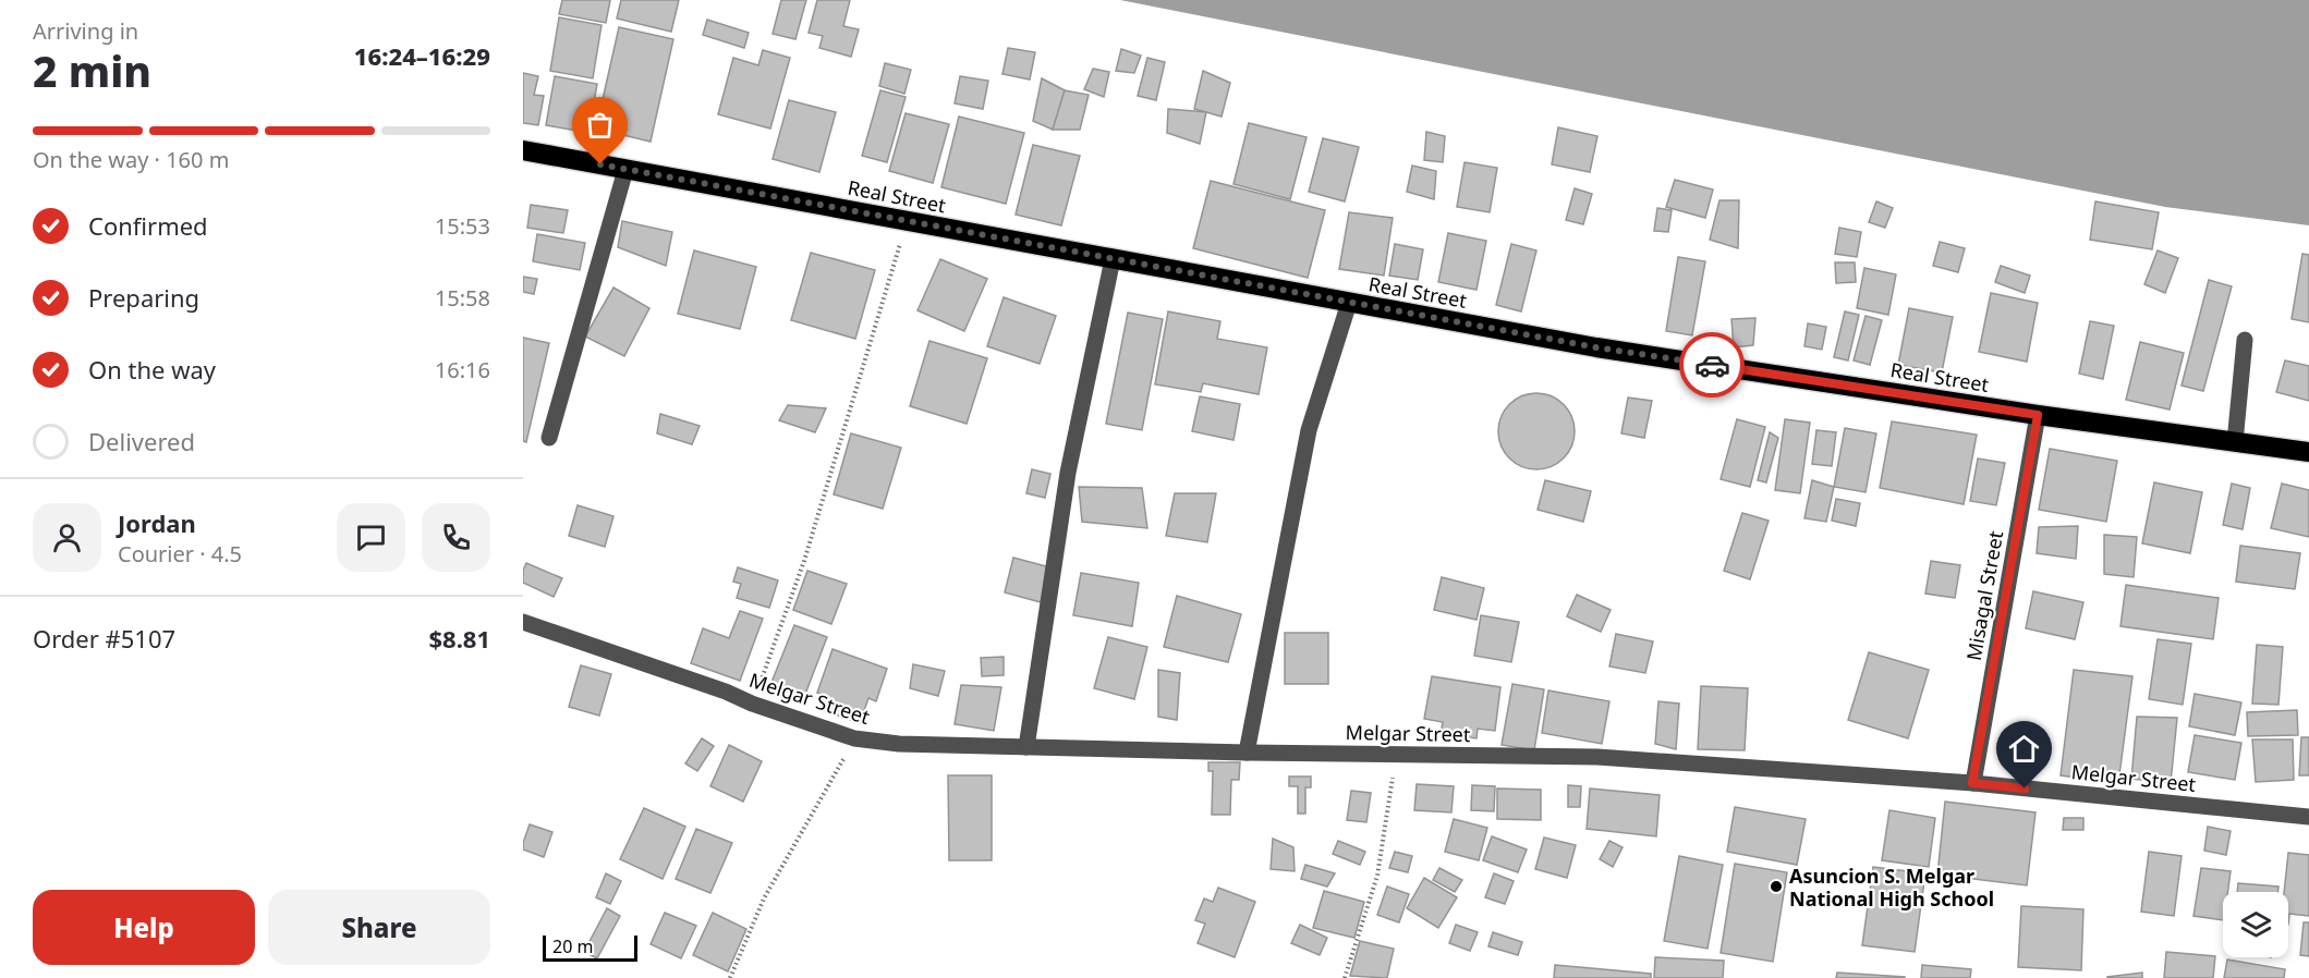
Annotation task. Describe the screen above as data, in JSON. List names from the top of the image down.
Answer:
{
  "streets": {
    "highway": ["Real Street"],
    "street": ["Misagal Street", "Melgar Street"]
  },
  "crossings": [
    ["Real Street", "Misagal Street"],
    ["Misagal Street", "Melgar Street"]
  ],
  "places": ["Asuncion S. Melgar National High School"],
  "scale_bar": "20 m",
  "page": {
    "heading": ["2 min", "Arriving in", "16:24–16:29"],
    "panel": [
      "Jordan",
      "Courier · 4.5",
      "Order #5107",
      "$8.81"
    ],
    "bar": "On the way · 160 m",
    "list": [
      ["Confirmed", "15:53"],
      ["Preparing", "15:58"],
      ["On the way", "16:16"],
      "Delivered"
    ],
    "buttons": ["Help", "Share"],
    "scale": "20 m"
  }
}
